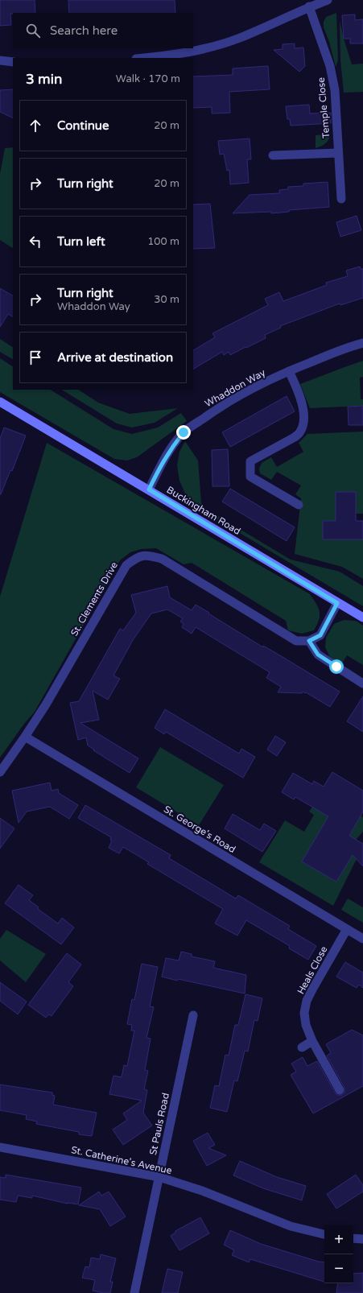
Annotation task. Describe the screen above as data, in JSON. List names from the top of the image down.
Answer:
{
  "streets": {
    "main road": ["Buckingham Road"],
    "street": [
      "Temple Close",
      "Whaddon Way",
      "St. Clements Drive",
      "St. George's Road",
      "Heals Close",
      "St Pauls Road",
      "St. Catherine's Avenue"
    ]
  },
  "crossings": [
    ["Whaddon Way", "Buckingham Road"],
    ["St. Clements Drive", "St. George's Road"],
    ["St. George's Road", "Heals Close"],
    ["St Pauls Road", "St. Catherine's Avenue"]
  ],
  "page": {
    "search": "Search here",
    "heading": ["3 min", "Walk · 170 m"],
    "list": [
      ["Continue", "20 m"],
      ["Turn right", "20 m"],
      ["Turn left", "100 m"],
      ["Turn right", "Whaddon Way", "30 m"],
      "Arrive at destination"
    ],
    "map_buttons": ["+", "−"]
  }
}
